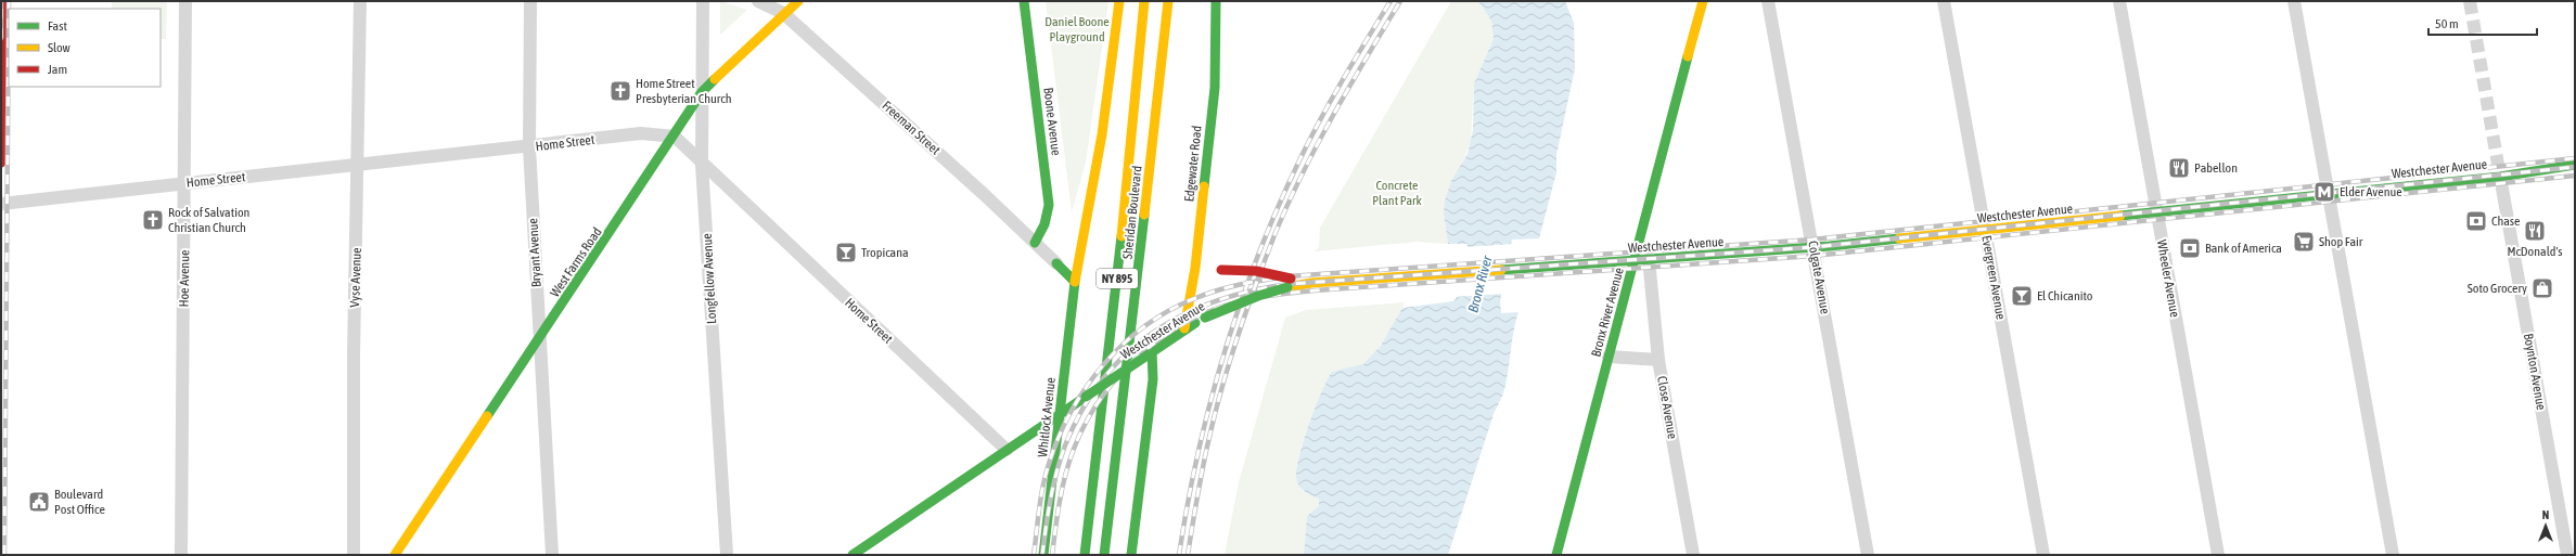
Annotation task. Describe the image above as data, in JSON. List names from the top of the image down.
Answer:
{
  "streets": {
    "main road": [
      "Boone Avenue",
      "Edgewater Road",
      "Westchester Avenue",
      "Sheridan Boulevard",
      "West Farms Road",
      "NY 895",
      "Bronx River Avenue",
      "Whitlock Avenue"
    ],
    "street": [
      "Freeman Street",
      "Home Street",
      "Bryant Avenue",
      "Vyse Avenue",
      "Colgate Avenue",
      "Evergreen Avenue",
      "Hoe Avenue",
      "Longfellow Avenue",
      "Wheeler Avenue",
      "Boynton Avenue",
      "Close Avenue"
    ]
  },
  "crossings": [
    ["Boone Avenue", "Freeman Street"],
    ["Freeman Street", "West Farms Road"],
    ["Home Street", "Westchester Avenue"],
    ["Home Street", "Bryant Avenue"],
    ["Home Street", "West Farms Road"],
    ["Home Street", "Vyse Avenue"],
    ["Home Street", "Hoe Avenue"],
    ["Home Street", "Longfellow Avenue"],
    ["Edgewater Road", "Westchester Avenue"],
    ["Westchester Avenue", "Colgate Avenue"],
    ["Westchester Avenue", "Evergreen Avenue"],
    ["Westchester Avenue", "Wheeler Avenue"],
    ["Westchester Avenue", "Bronx River Avenue"],
    ["Westchester Avenue", "Close Avenue"],
    ["Westchester Avenue", "Whitlock Avenue"],
    ["Bryant Avenue", "West Farms Road"],
    ["West Farms Road", "Longfellow Avenue"]
  ],
  "water": ["Bronx River"],
  "parks": ["Daniel Boone Playground", "Concrete Plant Park"],
  "places": {
    "church": ["Home Street Presbyterian Church", "Rock of Salvation Christian Church"],
    "restaurant": ["Pabellon", "McDonald's"],
    "metro station": ["Elder Avenue"],
    "bank": ["Chase", "Bank of America"],
    "supermarket": ["Shop Fair"],
    "bar": ["Tropicana", "El Chicanito"],
    "shop": ["Soto Grocery"],
    "public building": ["Boulevard Post Office"]
  },
  "legend": ["Fast", "Slow", "Jam"],
  "scale_bar": "50 m",
  "north": "top"
}
